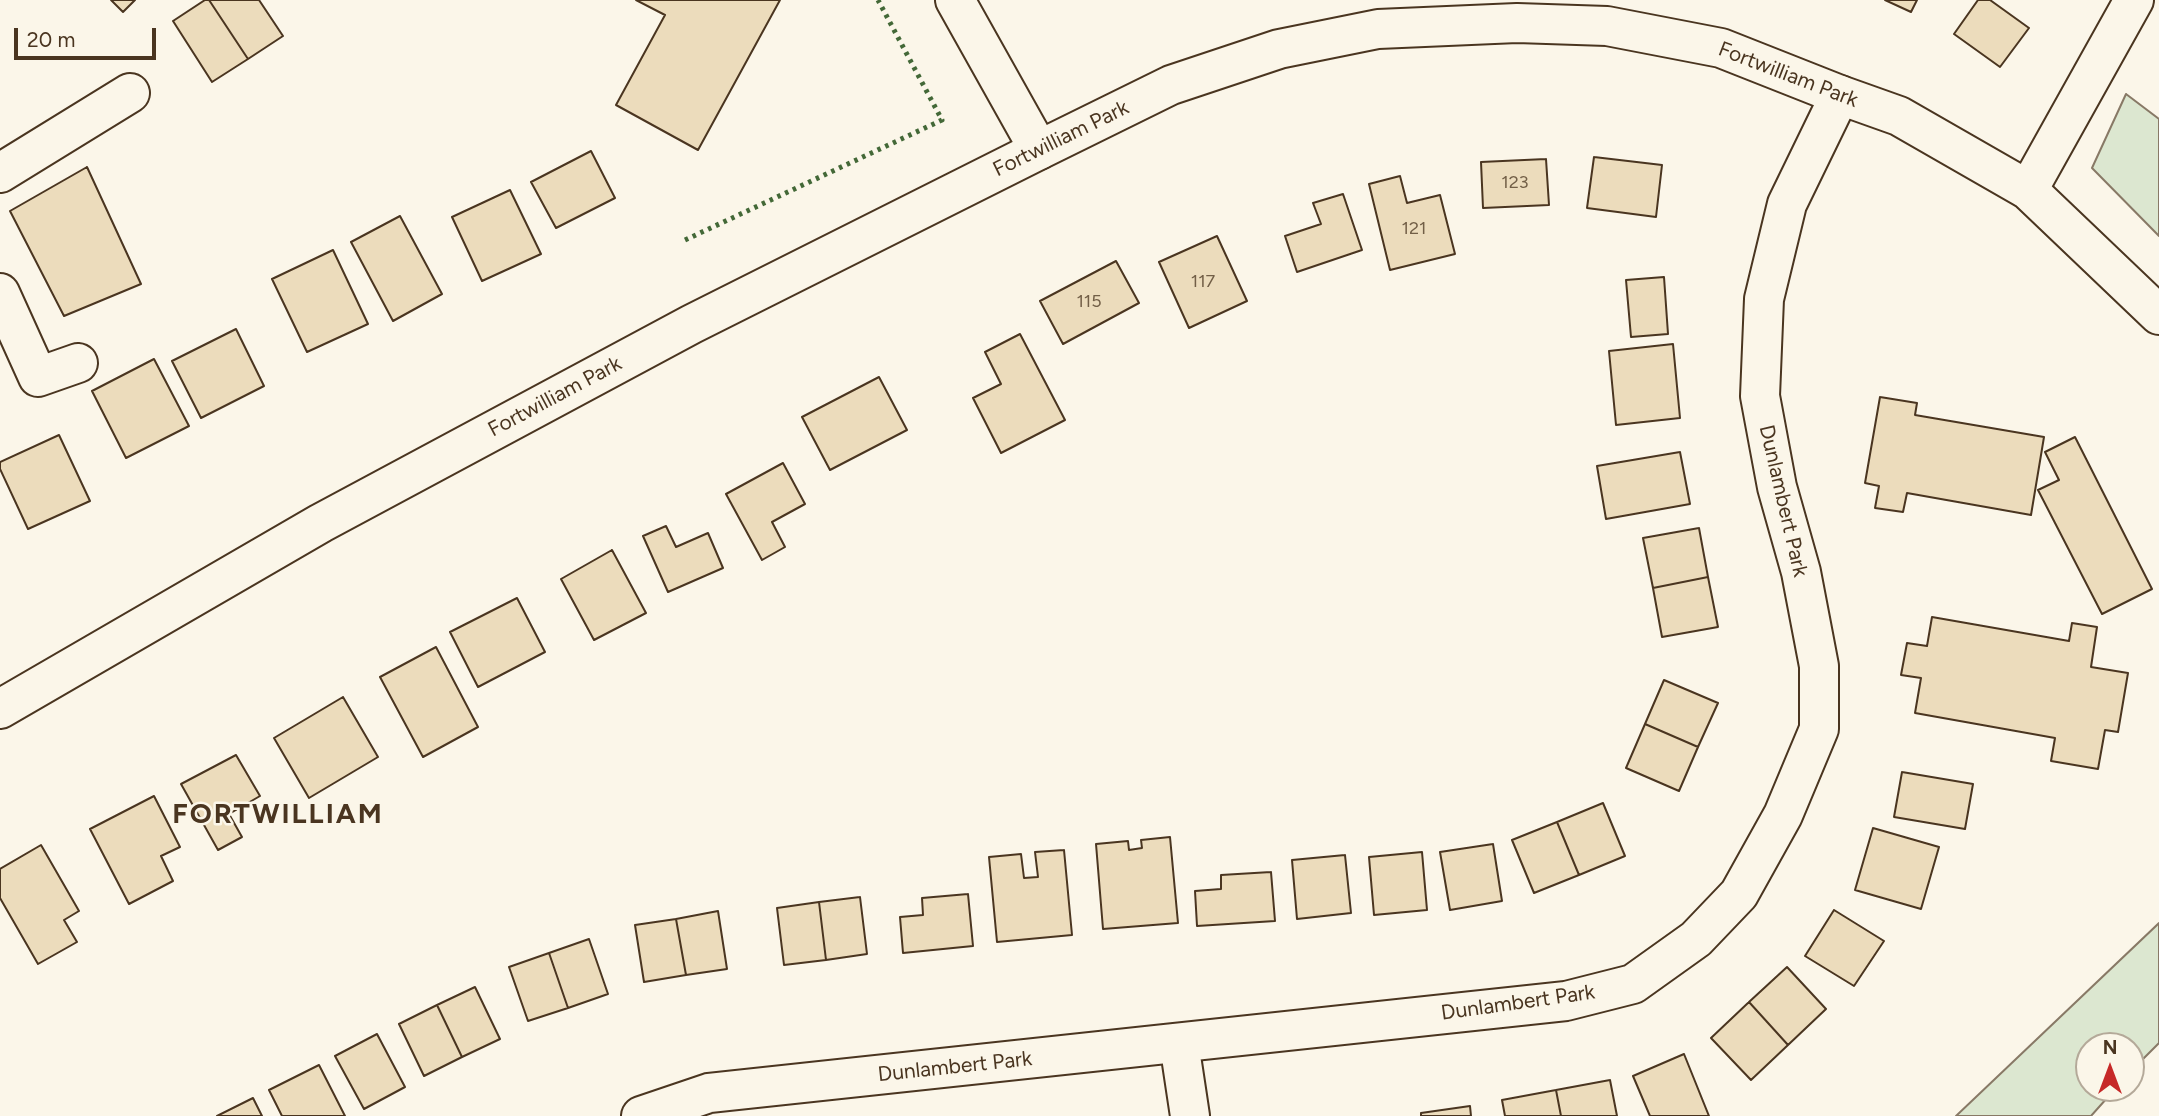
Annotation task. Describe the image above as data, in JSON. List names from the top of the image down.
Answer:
{
  "streets": {
    "street": ["Fortwilliam Park", "Dunlambert Park"]
  },
  "crossings": [
    ["Fortwilliam Park", "Dunlambert Park"]
  ],
  "districts": ["FORTWILLIAM"],
  "house_numbers": [
    "123",
    "121",
    "117",
    "115"
  ],
  "scale_bar": "20 m",
  "north": "top"
}
